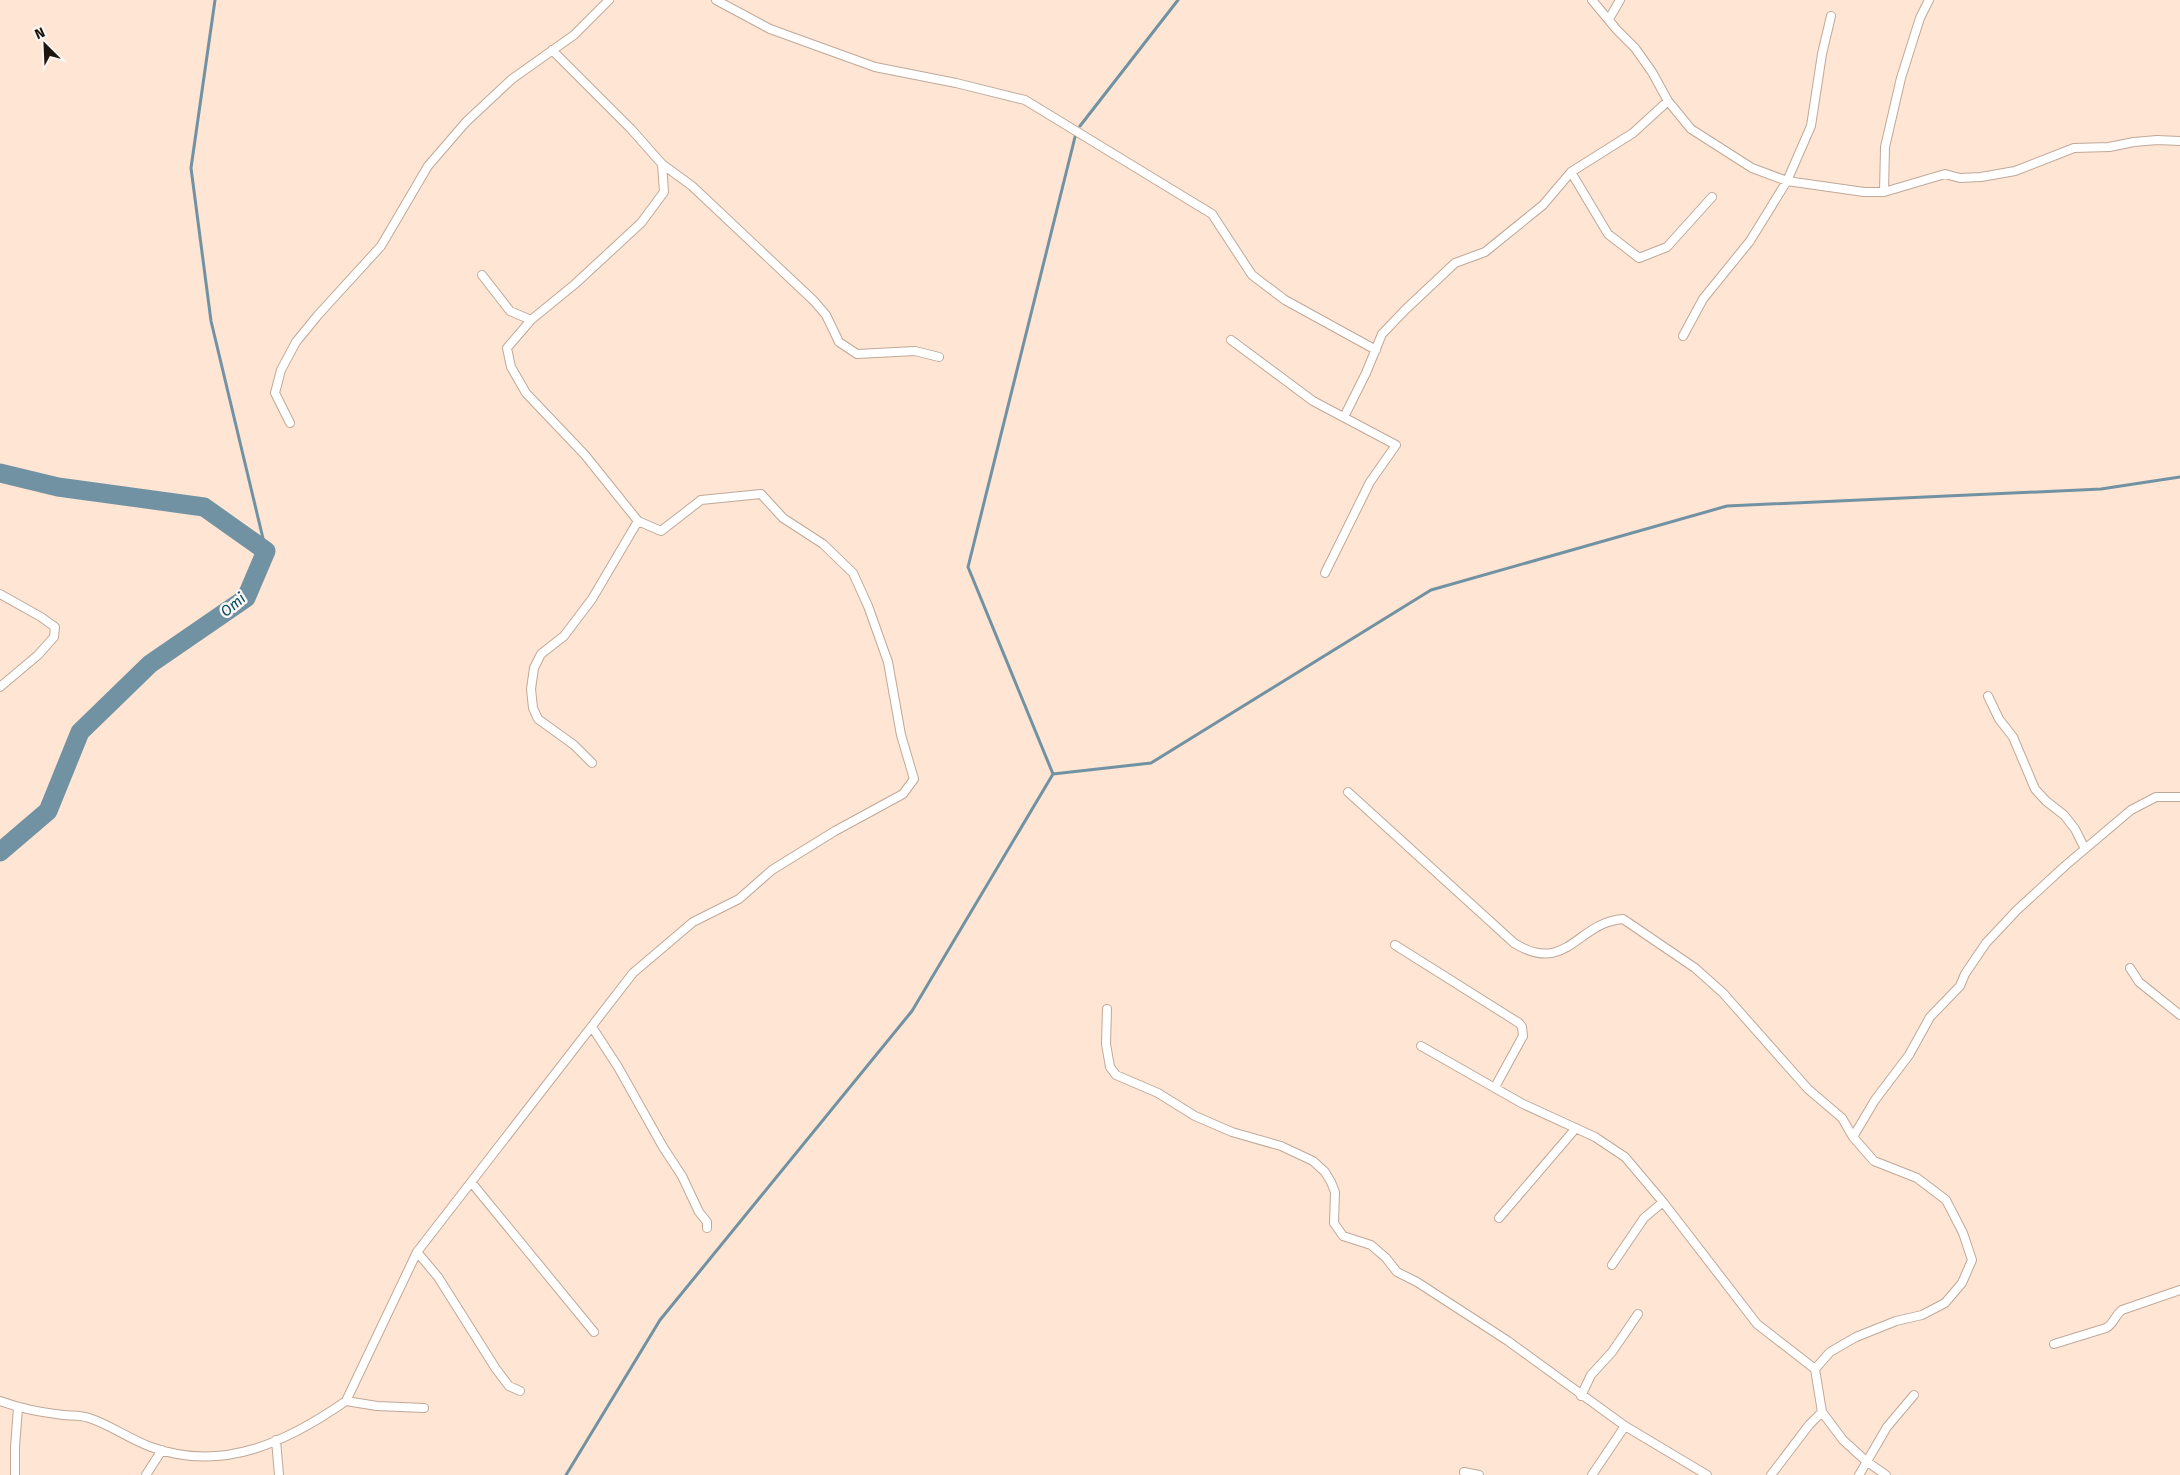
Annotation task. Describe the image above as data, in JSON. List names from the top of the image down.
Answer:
{
  "water": ["Omi"],
  "north": "top left"
}
